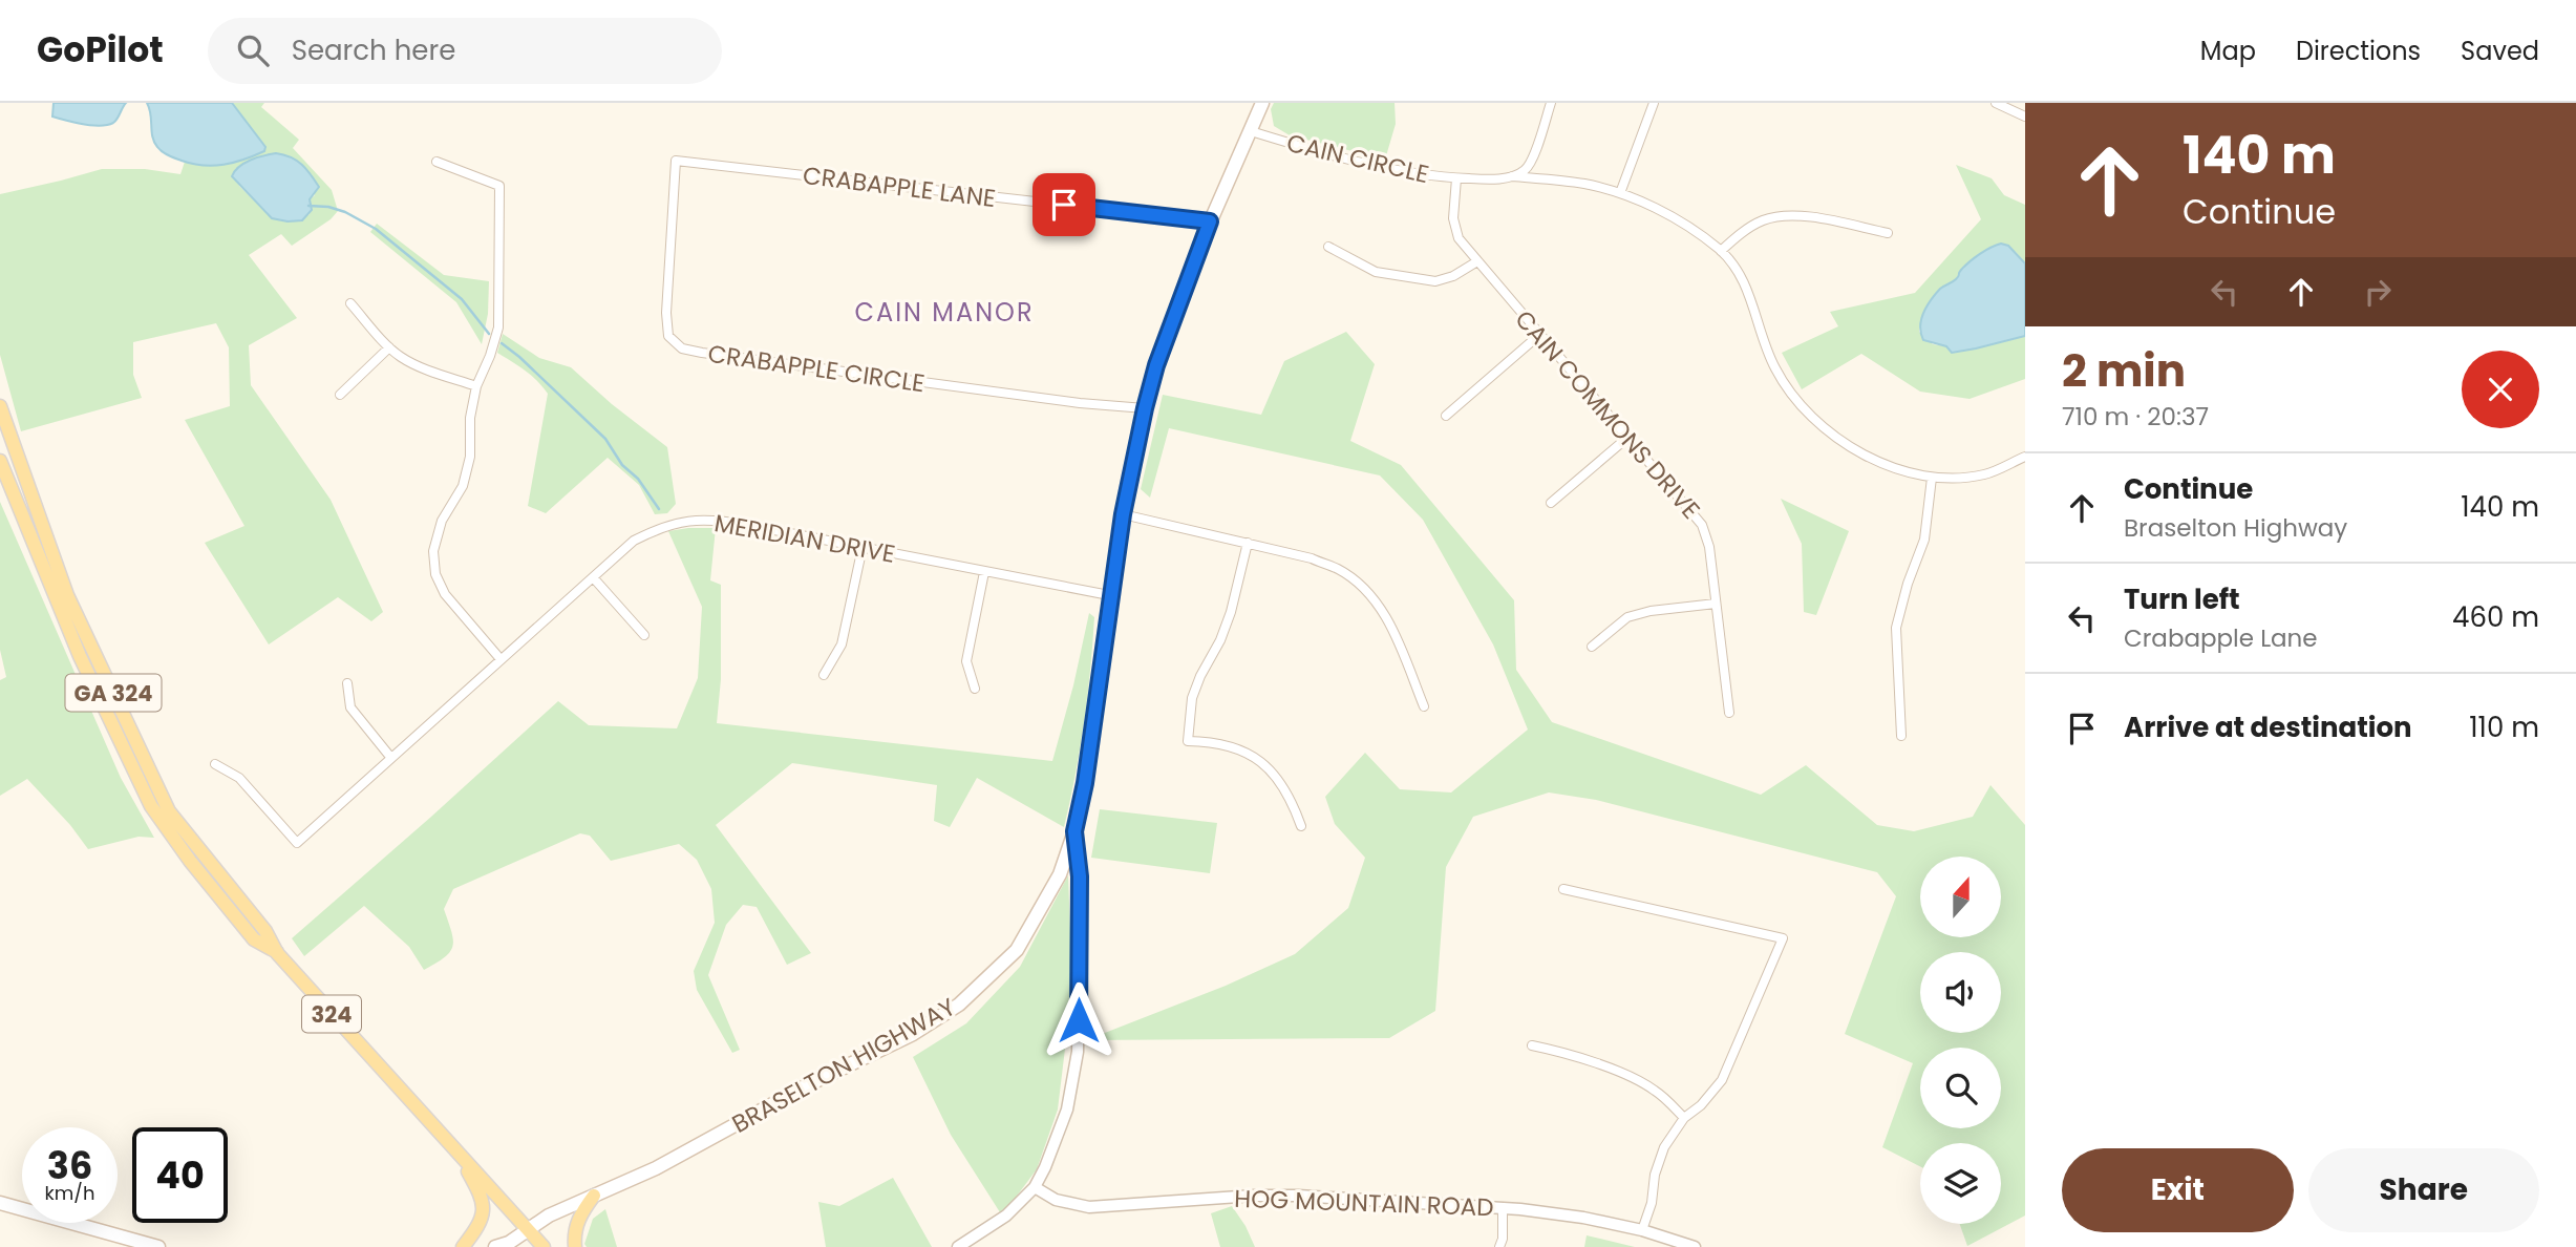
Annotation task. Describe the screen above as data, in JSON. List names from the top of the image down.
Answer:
{
  "streets": {
    "main road": ["GA 324", "324", "BRASELTON HIGHWAY"],
    "street": [
      "CAIN CIRCLE",
      "CRABAPPLE LANE",
      "CRABAPPLE CIRCLE",
      "CAIN COMMONS DRIVE",
      "MERIDIAN DRIVE",
      "HOG MOUNTAIN ROAD"
    ]
  },
  "crossings": [
    ["CAIN CIRCLE", "CAIN COMMONS DRIVE"],
    ["CAIN CIRCLE", "BRASELTON HIGHWAY"],
    ["CRABAPPLE LANE", "CRABAPPLE CIRCLE"],
    ["CRABAPPLE LANE", "BRASELTON HIGHWAY"],
    ["CRABAPPLE CIRCLE", "BRASELTON HIGHWAY"],
    ["MERIDIAN DRIVE", "BRASELTON HIGHWAY"],
    ["GA 324", "324"],
    ["324", "BRASELTON HIGHWAY"]
  ],
  "districts": ["CAIN MANOR"],
  "north": "top",
  "page": {
    "header": "GoPilot",
    "search": "Search here",
    "nav": ["Map", "Directions", "Saved"],
    "turn": ["140 m", "Continue"],
    "heading": ["2 min", "710 m · 20:37"],
    "list": [
      {
        "name": "Continue",
        "note": "Braselton Highway",
        "value": "140 m"
      },
      {
        "name": "Turn left",
        "note": "Crabapple Lane",
        "value": "460 m"
      },
      {
        "name": "Arrive at destination",
        "value": "110 m"
      }
    ],
    "speed": "36 km/h",
    "limit": "40",
    "buttons": ["Exit", "Share"]
  }
}
